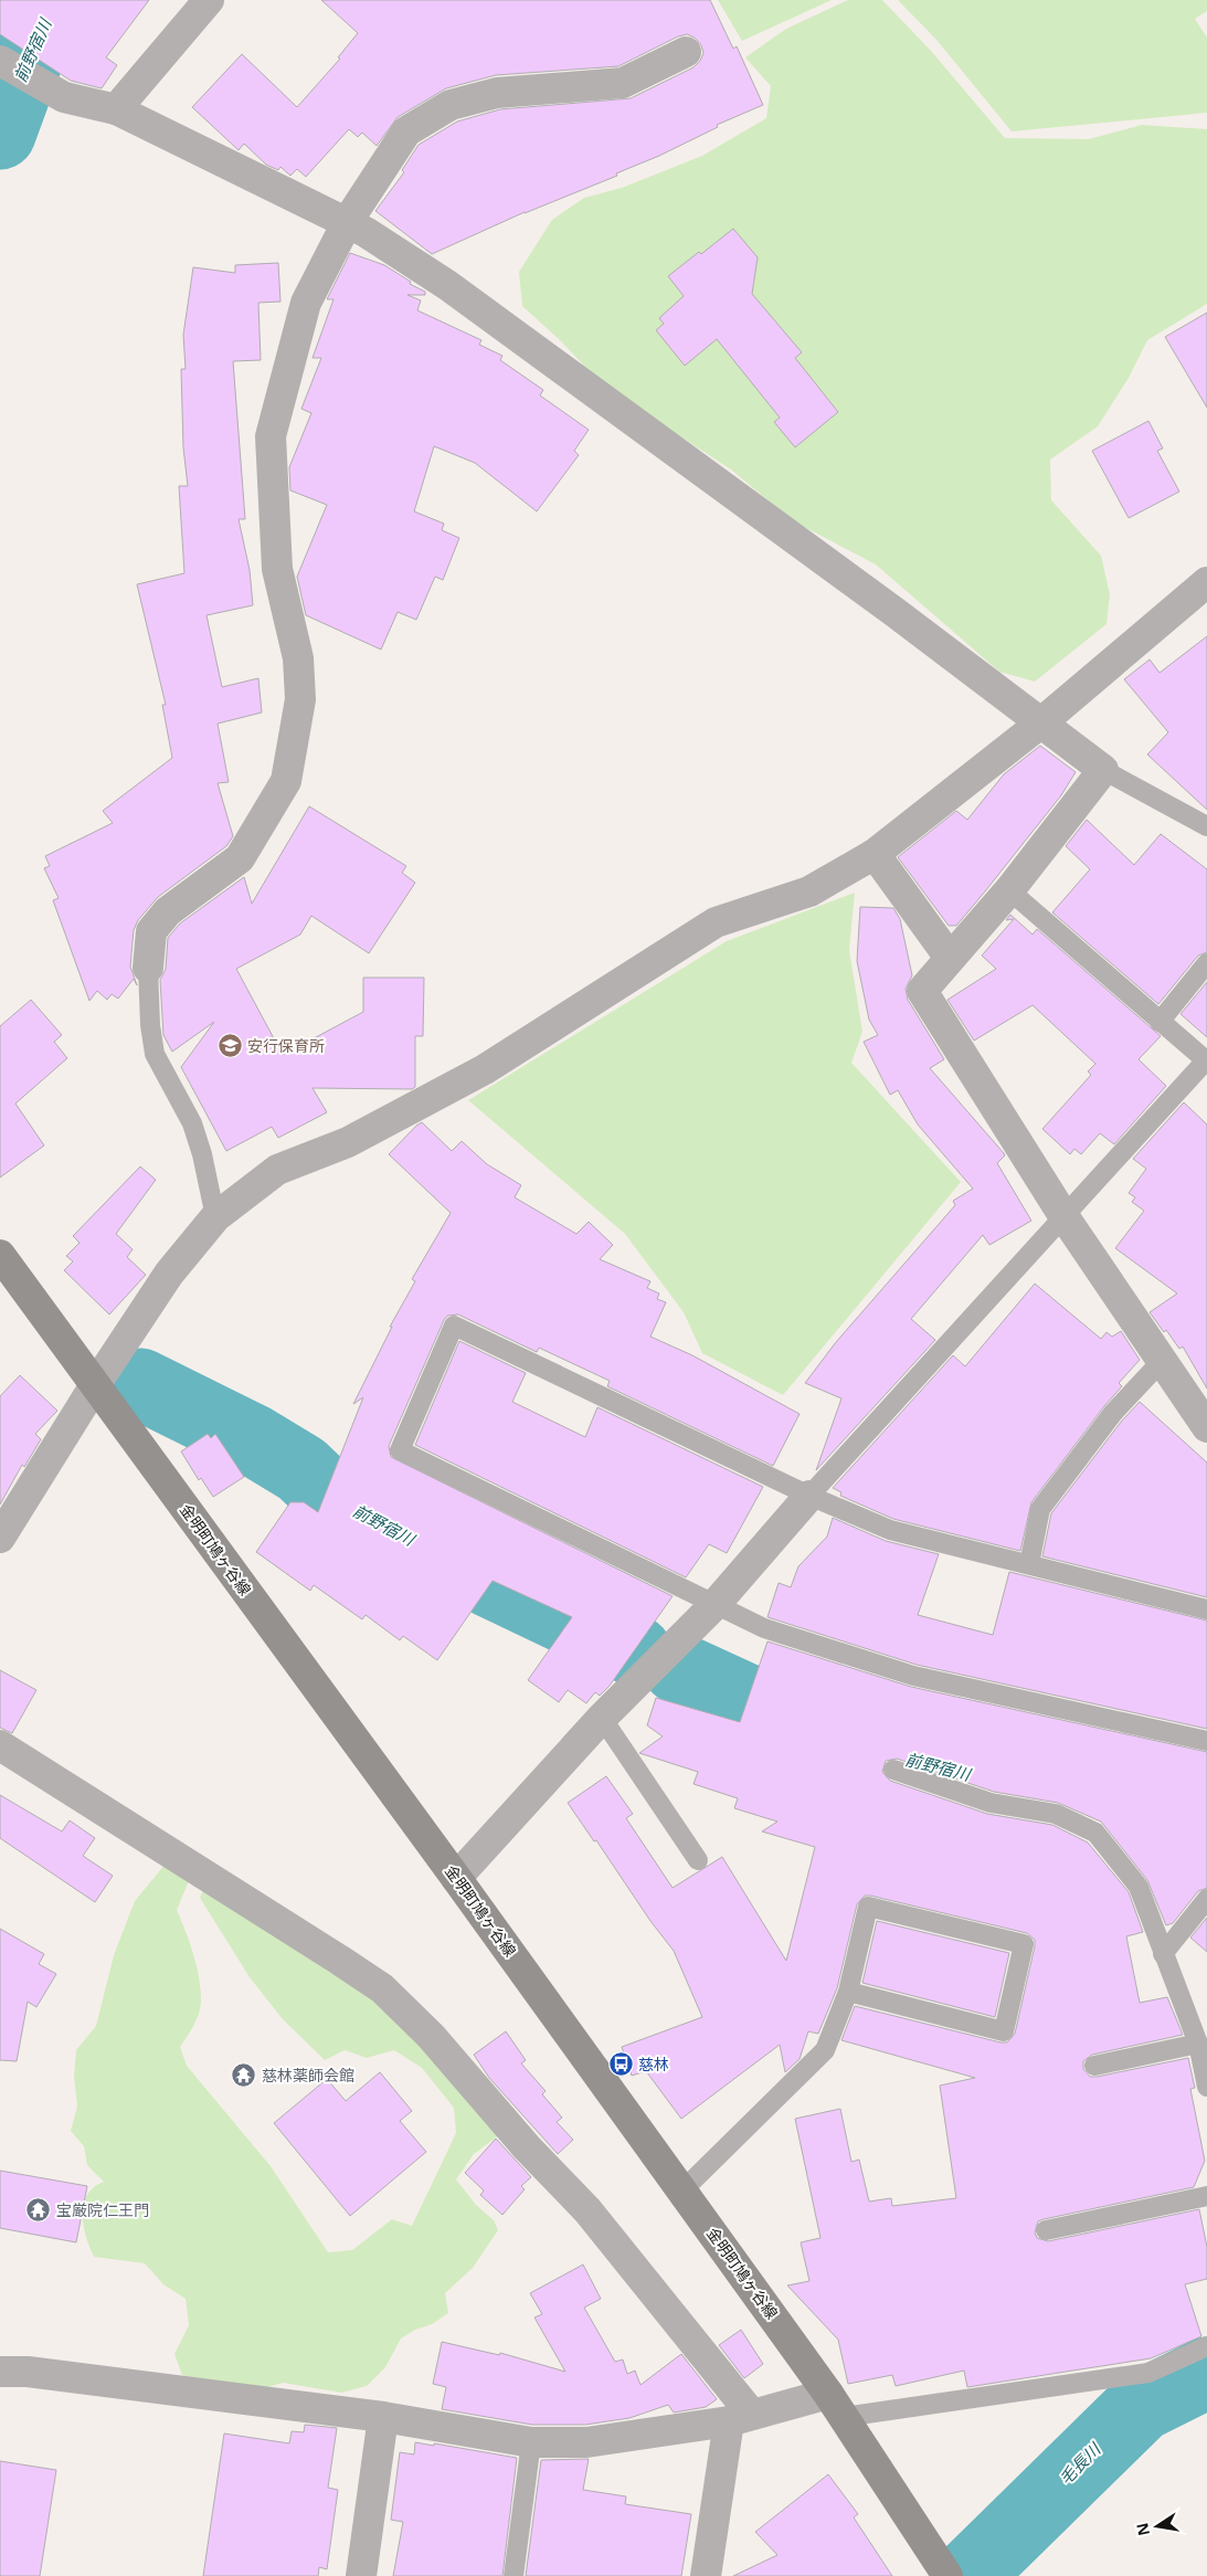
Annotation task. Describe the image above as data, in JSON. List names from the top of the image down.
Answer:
{
  "streets": {
    "main road": ["金明町鳩ヶ谷線"]
  },
  "water": ["前野宿川", "毛長川"],
  "places": {
    "school or university": ["安行保育所"],
    "bus stop": ["慈林"],
    "temple": ["慈林薬師会館", "宝厳院仁王門"]
  },
  "north": "left"
}
